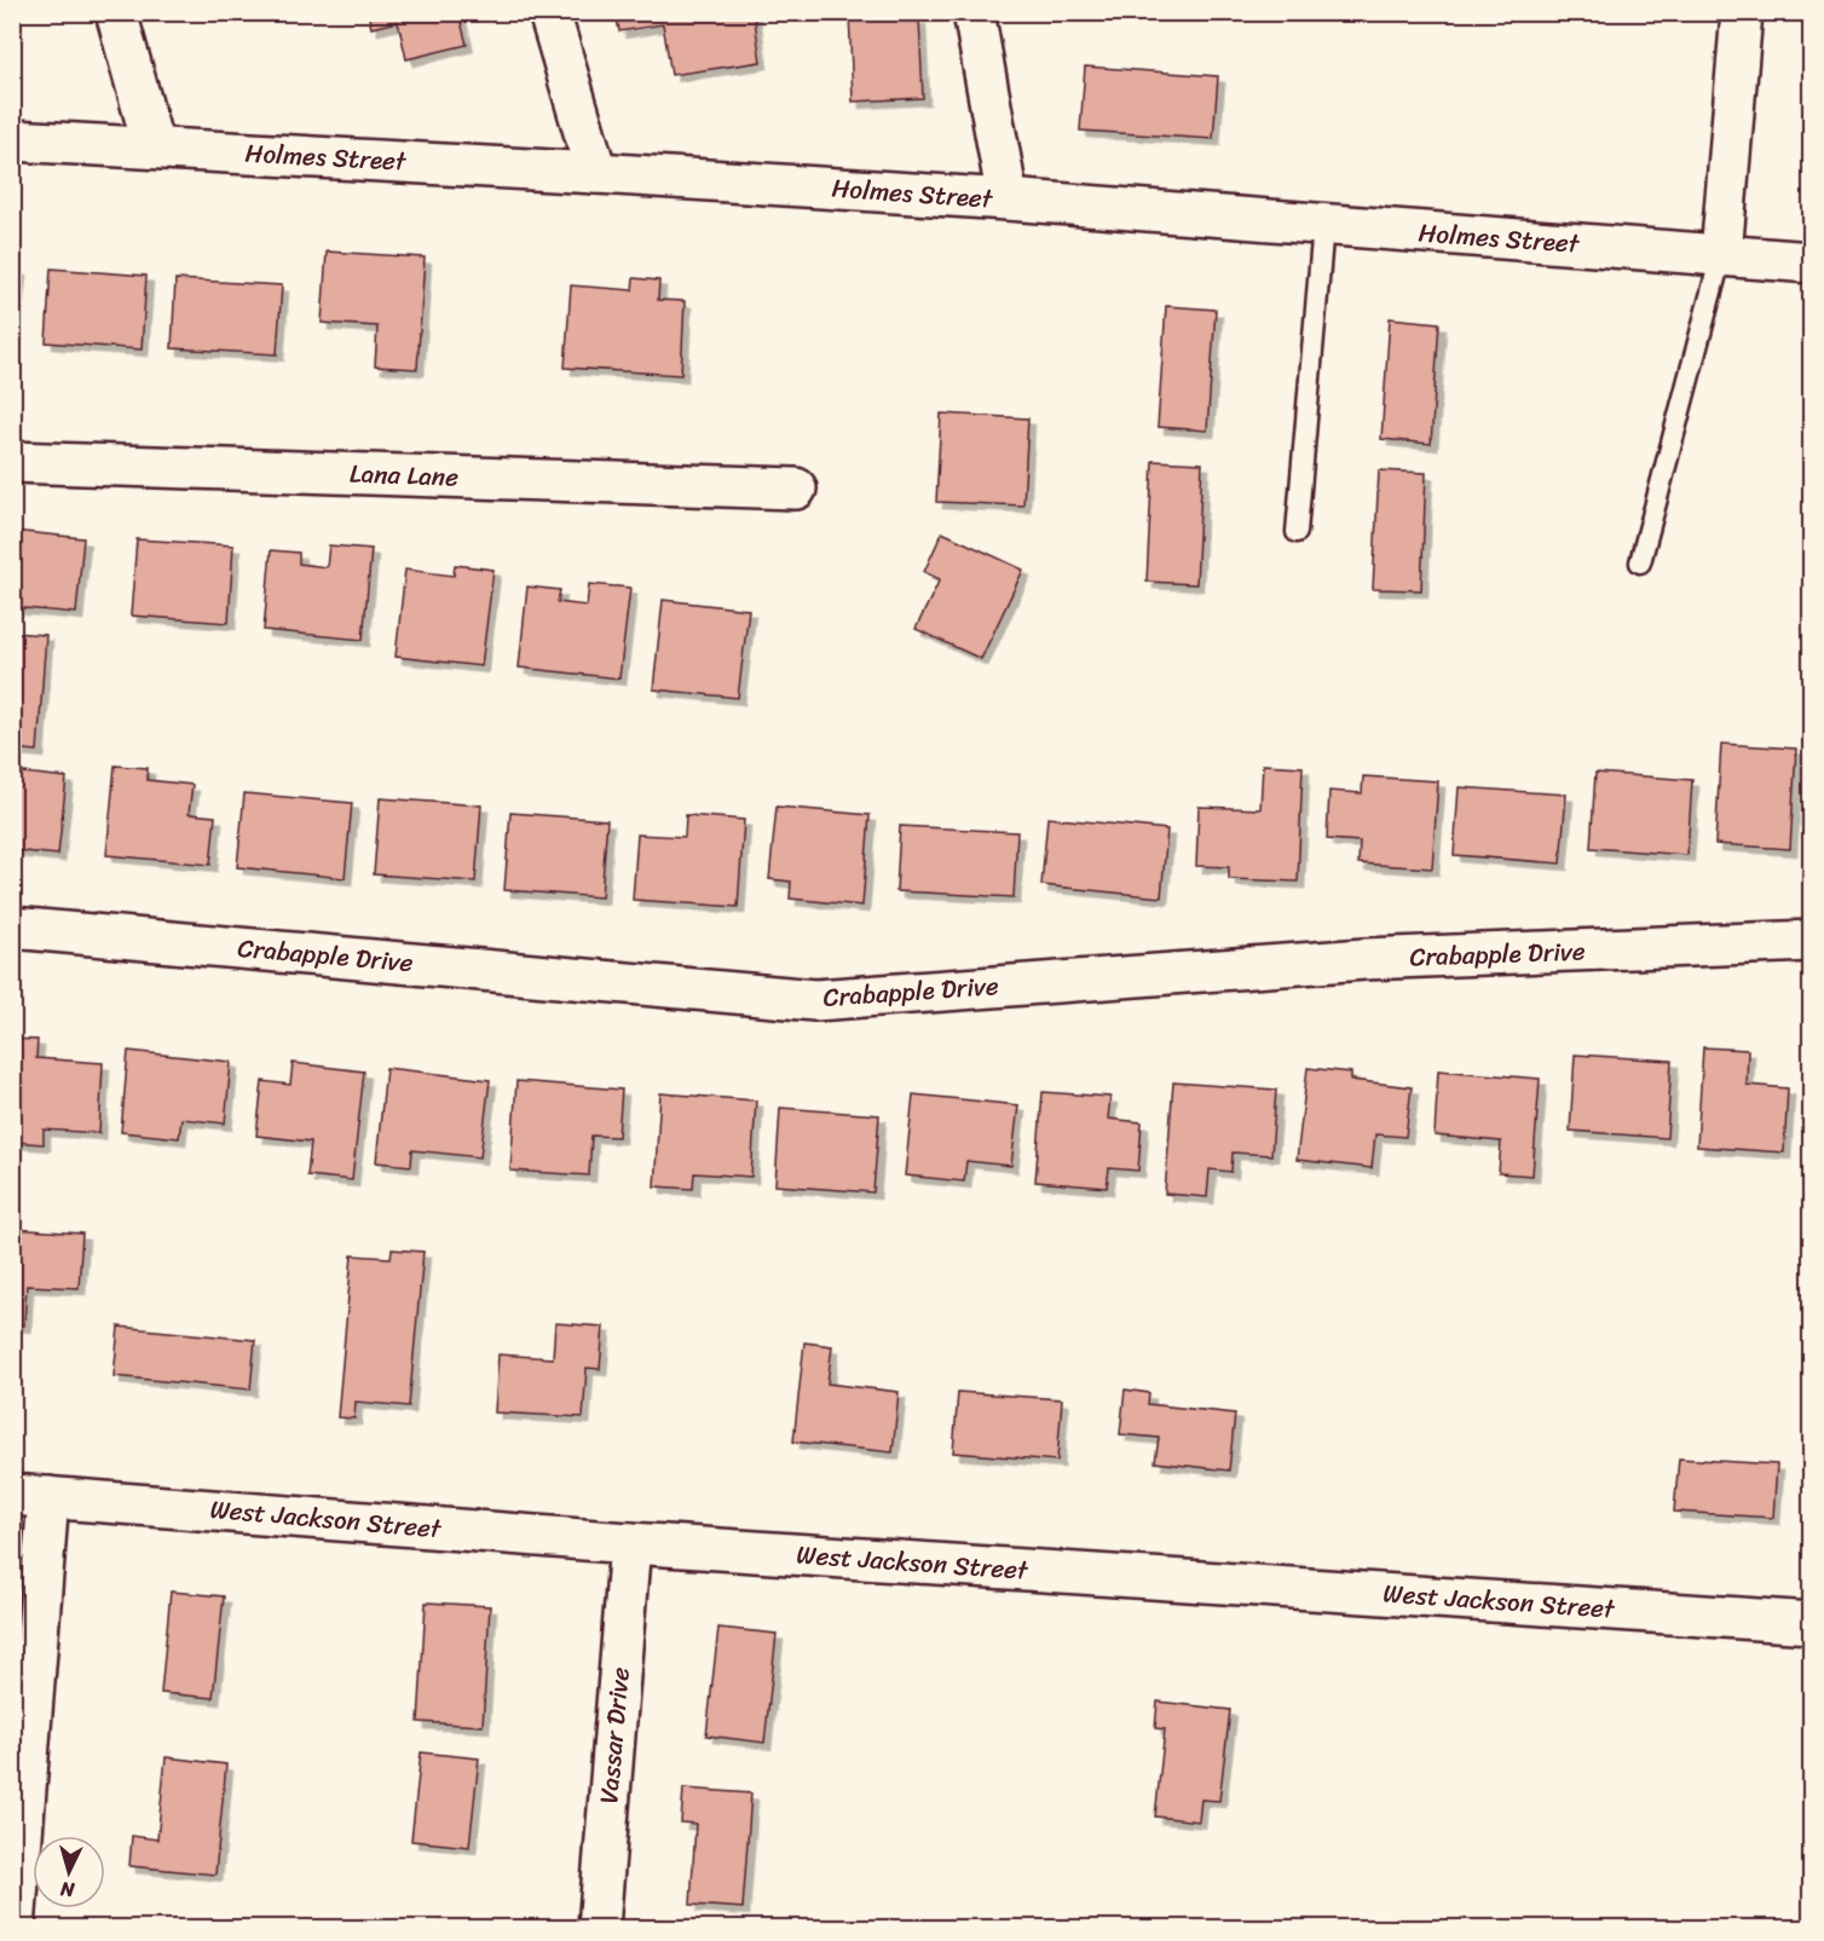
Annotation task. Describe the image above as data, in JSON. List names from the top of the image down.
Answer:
{
  "streets": {
    "street": [
      "Holmes Street",
      "Lana Lane",
      "Crabapple Drive",
      "West Jackson Street",
      "Vassar Drive"
    ]
  },
  "crossings": [
    ["West Jackson Street", "Vassar Drive"]
  ],
  "north": "bottom"
}
